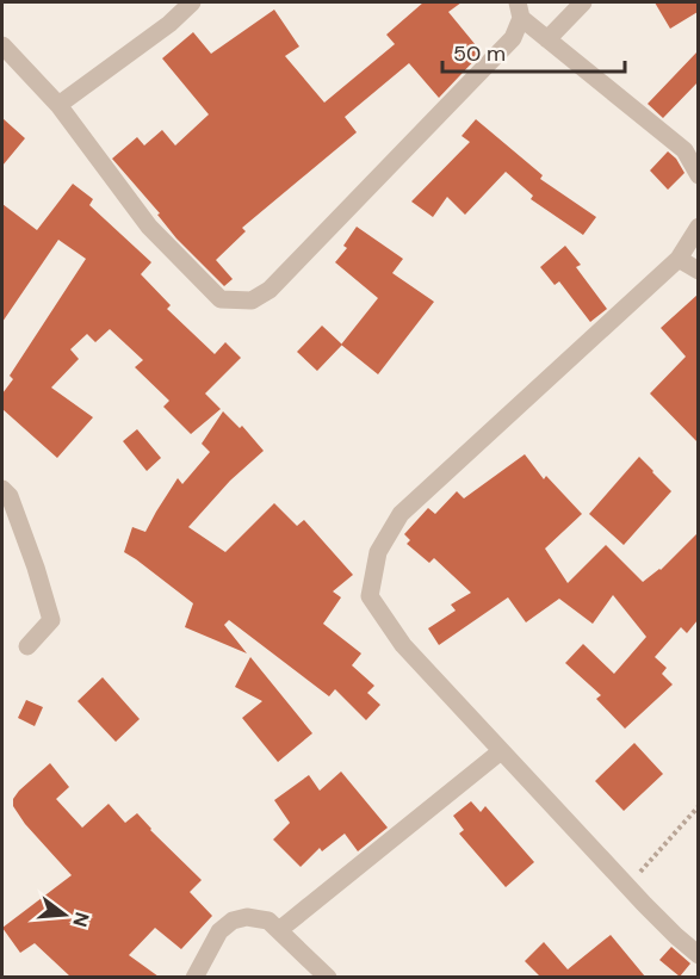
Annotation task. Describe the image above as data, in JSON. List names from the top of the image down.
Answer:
{
  "scale_bar": "50 m",
  "north": "right"
}
